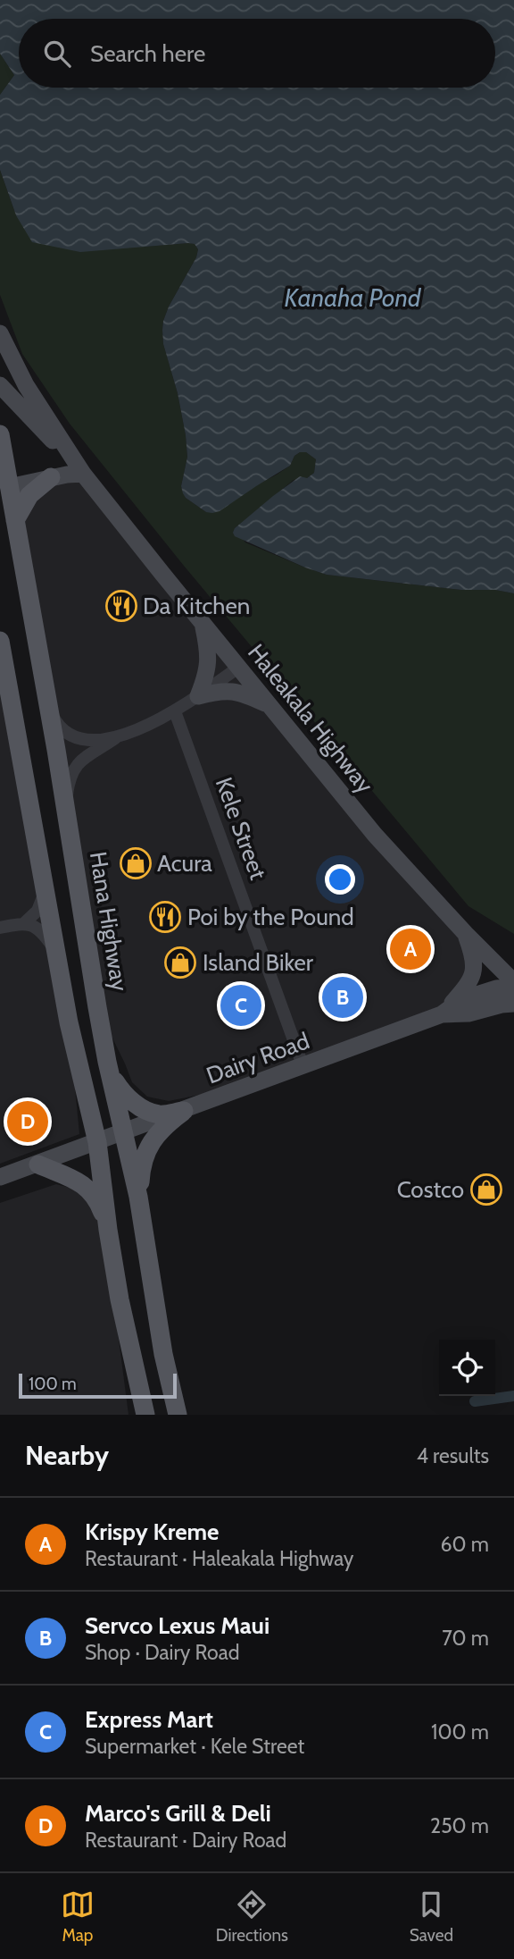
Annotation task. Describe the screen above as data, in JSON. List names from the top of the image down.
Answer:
{
  "streets": {
    "main road": ["Hana Highway"],
    "street": ["Haleakala Highway", "Kele Street", "Dairy Road"]
  },
  "crossings": [
    ["Kele Street", "Dairy Road"],
    ["Hana Highway", "Dairy Road"]
  ],
  "water": ["Kanaha Pond"],
  "places": {
    "restaurant": ["Da Kitchen", "Poi by the Pound"],
    "shop": ["Acura", "Island Biker", "Costco"]
  },
  "scale_bar": "100 m",
  "page": {
    "search": "Search here",
    "pins": [
      "A",
      "B",
      "C",
      "D"
    ],
    "scale": "100 m",
    "heading": ["Nearby", "4 results"],
    "list": [
      {
        "mark": "A",
        "name": "Krispy Kreme",
        "note": "Restaurant · Haleakala Highway",
        "value": "60 m"
      },
      {
        "mark": "B",
        "name": "Servco Lexus Maui",
        "note": "Shop · Dairy Road",
        "value": "70 m"
      },
      {
        "mark": "C",
        "name": "Express Mart",
        "note": "Supermarket · Kele Street",
        "value": "100 m"
      },
      {
        "mark": "D",
        "name": "Marco's Grill & Deli",
        "note": "Restaurant · Dairy Road",
        "value": "250 m"
      }
    ],
    "nav": ["Map", "Directions", "Saved"]
  }
}
